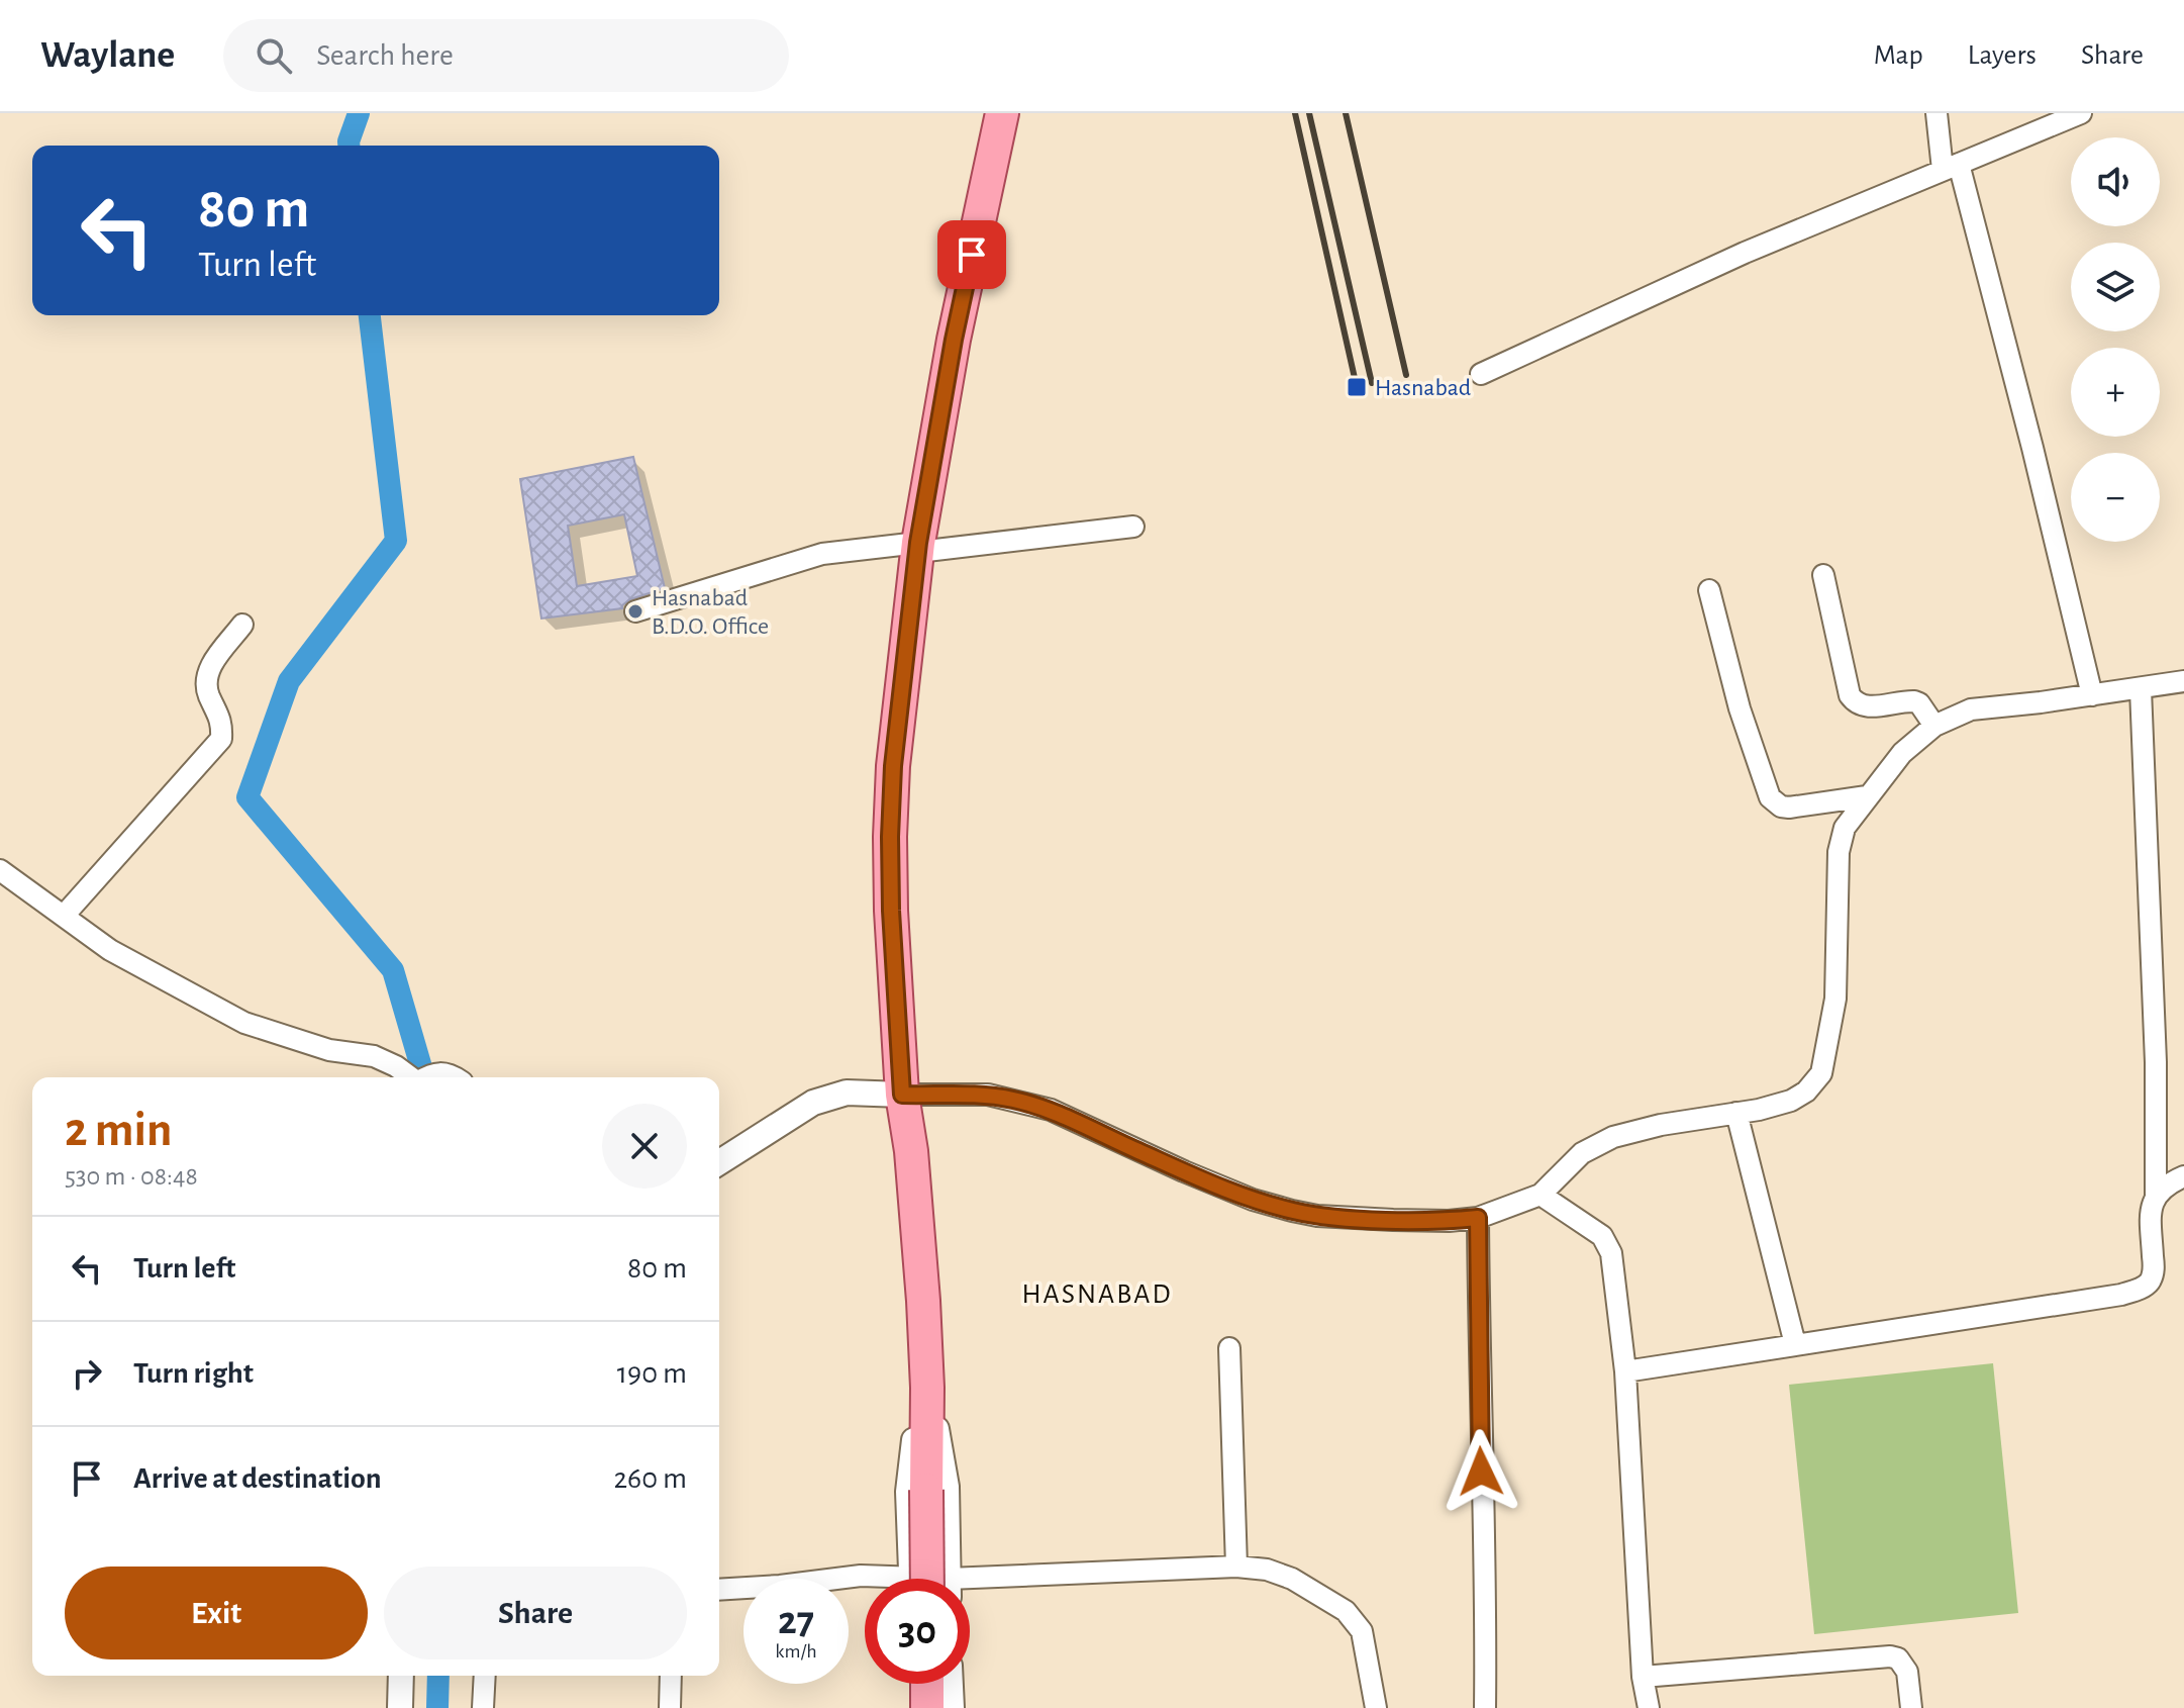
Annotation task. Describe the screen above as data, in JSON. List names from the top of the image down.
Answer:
{
  "districts": ["HASNABAD"],
  "places": {
    "transit": ["Hasnabad"],
    "other": ["Hasnabad B.D.O. Office"]
  },
  "page": {
    "header": "Waylane",
    "search": "Search here",
    "nav": ["Map", "Layers", "Share"],
    "map_buttons": ["+", "−"],
    "turn": ["80 m", "Turn left"],
    "heading": ["2 min", "530 m · 08:48"],
    "list": [
      {
        "name": "Turn left",
        "value": "80 m"
      },
      {
        "name": "Turn right",
        "value": "190 m"
      },
      {
        "name": "Arrive at destination",
        "value": "260 m"
      }
    ],
    "buttons": ["Exit", "Share"],
    "speed": "27 km/h",
    "limit": "30"
  }
}
